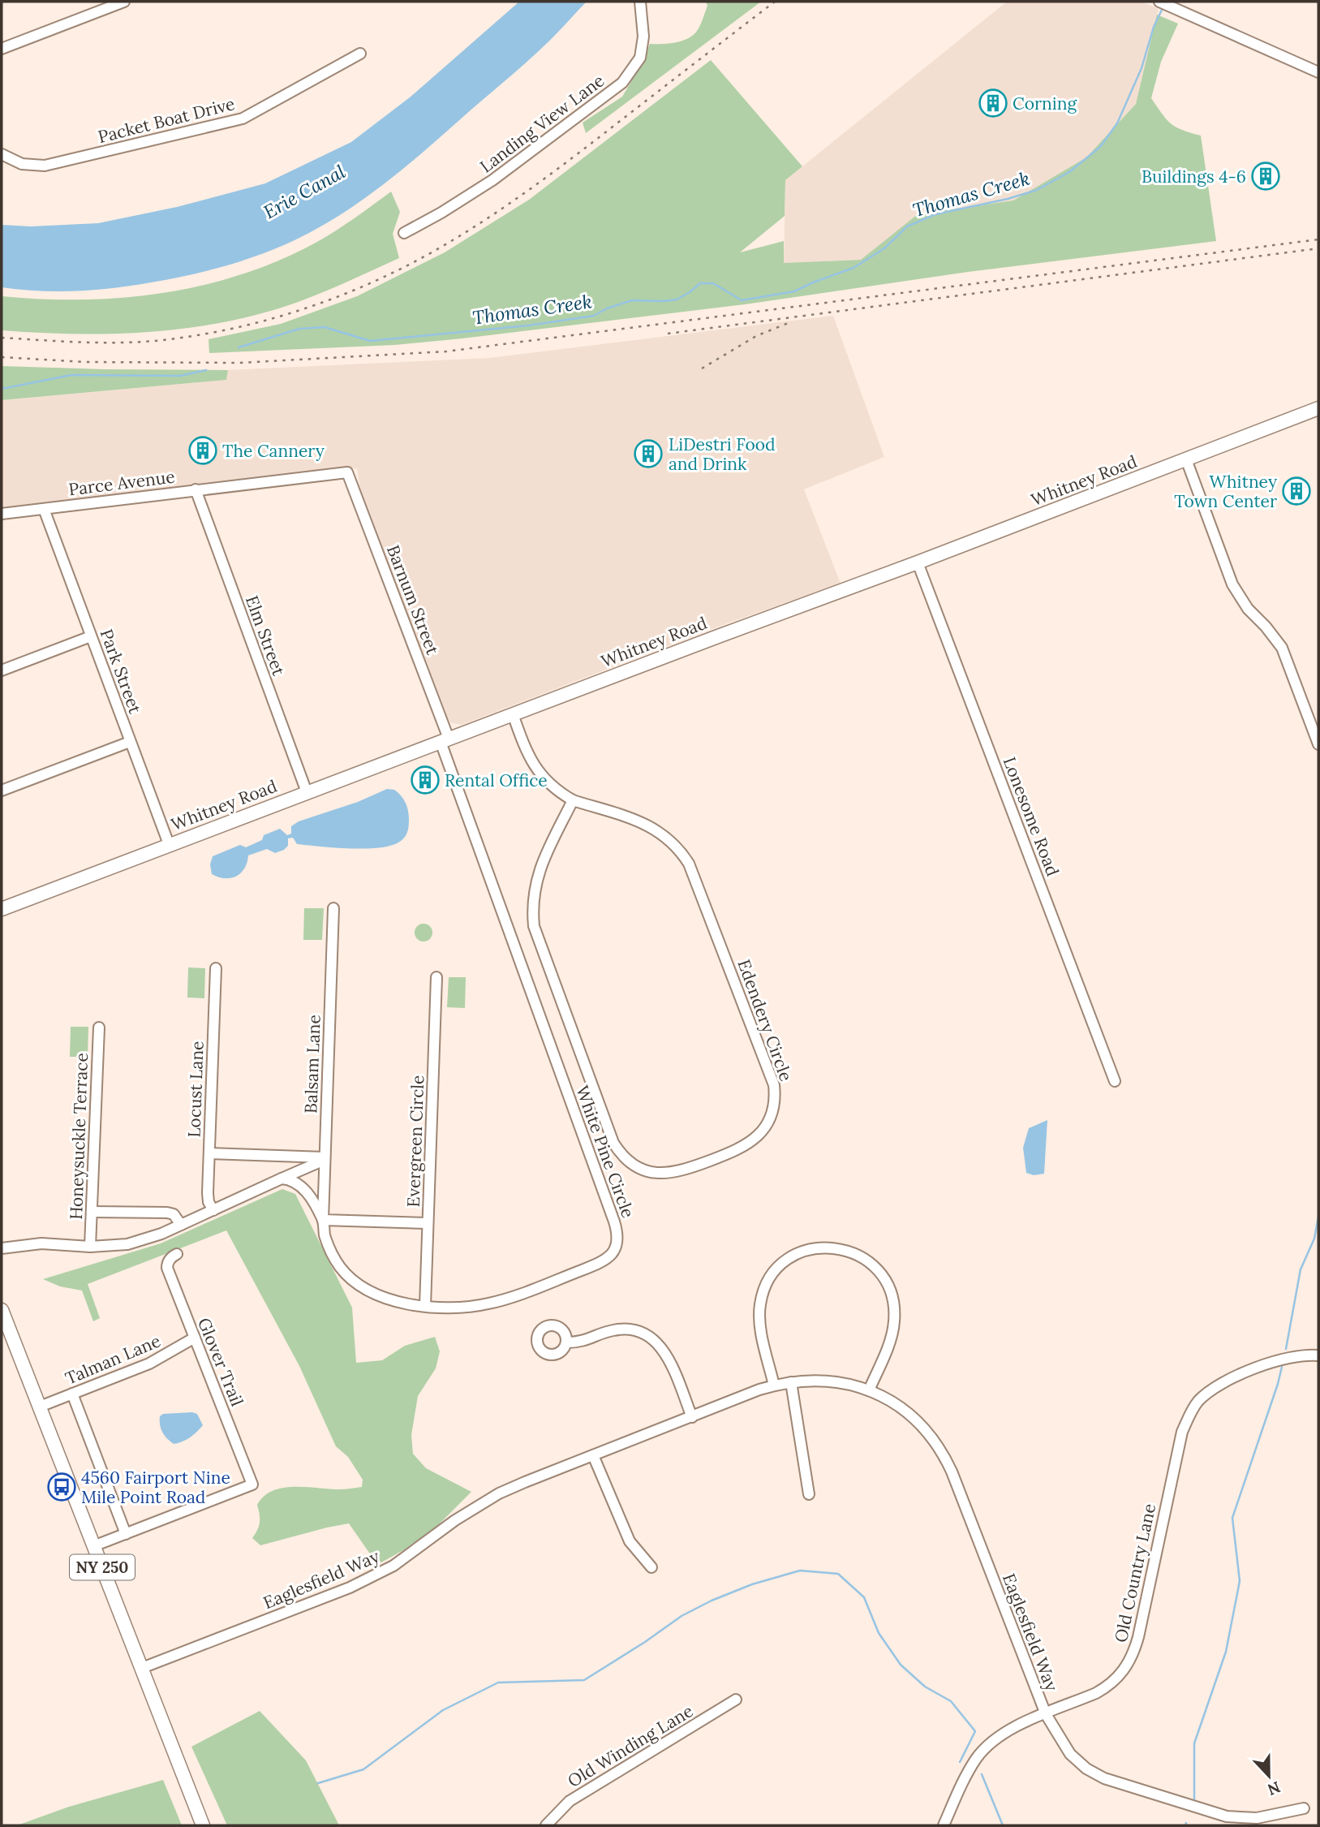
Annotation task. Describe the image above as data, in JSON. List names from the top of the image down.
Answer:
{
  "streets": {
    "main road": ["Whitney Road", "NY 250"],
    "street": [
      "Packet Boat Drive",
      "Landing View Lane",
      "Parce Avenue",
      "Barnum Street",
      "Elm Street",
      "Park Street",
      "Lonesome Road",
      "Edendery Circle",
      "Balsam Lane",
      "Locust Lane",
      "Honeysuckle Terrace",
      "Evergreen Circle",
      "White Pine Circle",
      "Talman Lane",
      "Glover Trail",
      "Old Country Lane",
      "Eaglesfield Way",
      "Old Winding Lane"
    ]
  },
  "crossings": [
    ["Whitney Road", "Barnum Street"],
    ["Whitney Road", "Elm Street"],
    ["Whitney Road", "Park Street"],
    ["Whitney Road", "Lonesome Road"],
    ["Whitney Road", "Edendery Circle"],
    ["Whitney Road", "White Pine Circle"],
    ["Parce Avenue", "Barnum Street"],
    ["Parce Avenue", "Elm Street"],
    ["Parce Avenue", "Park Street"],
    ["Barnum Street", "White Pine Circle"],
    ["Balsam Lane", "White Pine Circle"],
    ["Evergreen Circle", "White Pine Circle"],
    ["Talman Lane", "Glover Trail"],
    ["Talman Lane", "NY 250"],
    ["NY 250", "Eaglesfield Way"],
    ["Old Country Lane", "Eaglesfield Way"]
  ],
  "water": ["Erie Canal", "Thomas Creek"],
  "places": {
    "building": [
      "Corning",
      "Buildings 4-6",
      "The Cannery",
      "LiDestri Food and Drink",
      "Whitney Town Center",
      "Rental Office"
    ],
    "bus stop": ["4560 Fairport Nine Mile Point Road"]
  },
  "north": "bottom"
}
